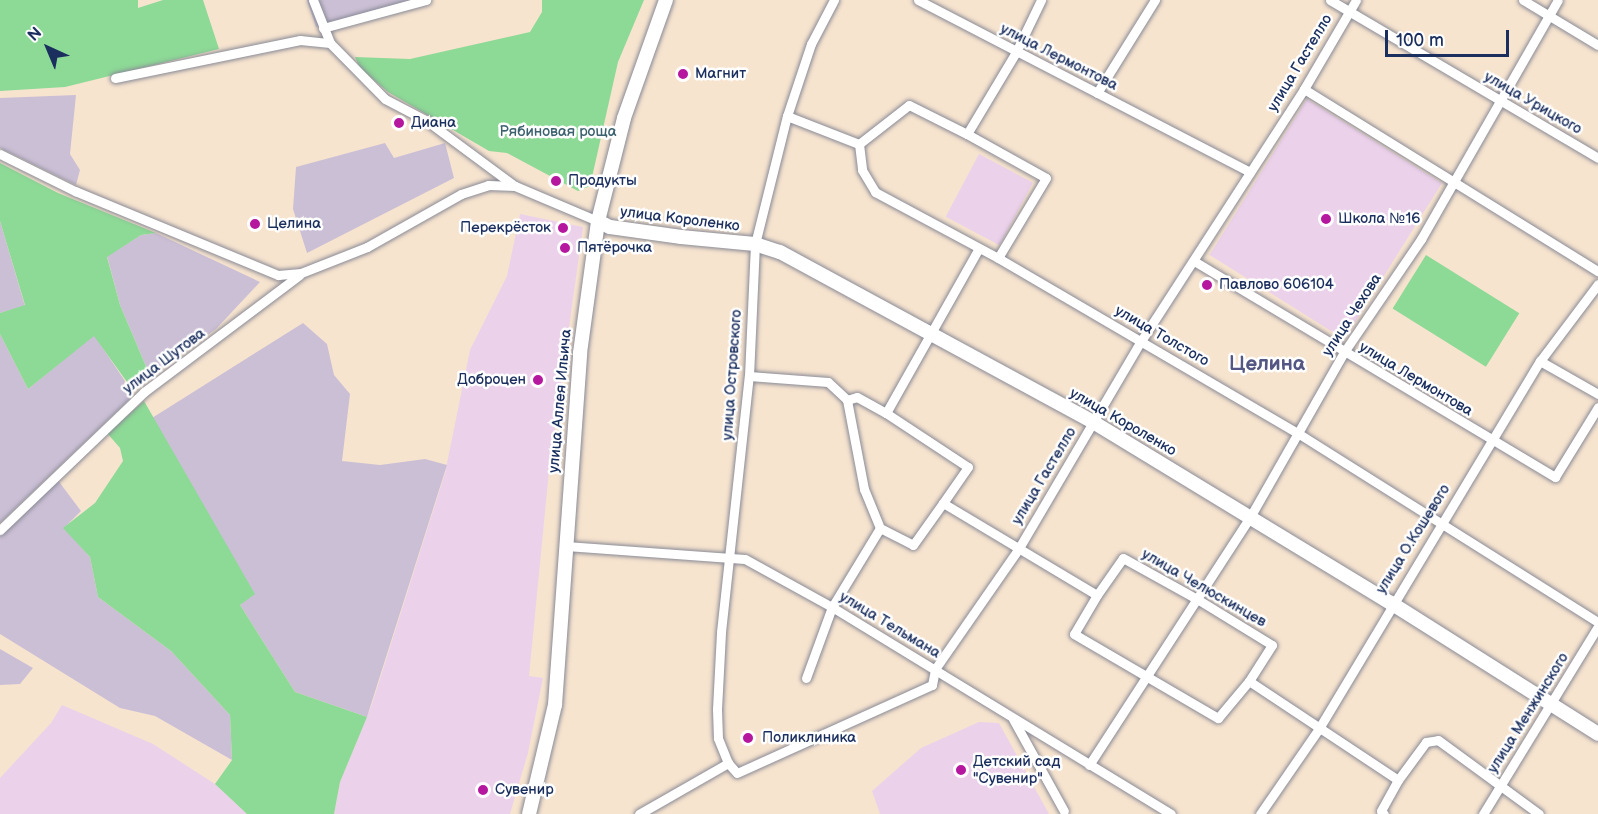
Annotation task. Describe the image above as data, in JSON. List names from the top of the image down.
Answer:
{
  "streets": {
    "street": [
      "улица Лермонтова",
      "улица Гастелло",
      "улица Урицкого",
      "улица Короленко",
      "улица Чехова",
      "улица Толстого",
      "улица Шутова",
      "улица Островского",
      "улица Аллея Ильича",
      "улица О.Кошевого",
      "улица Челюскинцев",
      "улица Тельмана",
      "улица Менжинского"
    ]
  },
  "crossings": [
    ["улица Лермонтова", "улица Гастелло"],
    ["улица Лермонтова", "улица Чехова"],
    ["улица Лермонтова", "улица О.Кошевого"],
    ["улица Гастелло", "улица Урицкого"],
    ["улица Гастелло", "улица Короленко"],
    ["улица Гастелло", "улица Толстого"],
    ["улица Гастелло", "улица Островского"],
    ["улица Гастелло", "улица Тельмана"],
    ["улица Урицкого", "улица Чехова"],
    ["улица Короленко", "улица Чехова"],
    ["улица Короленко", "улица Островского"],
    ["улица Короленко", "улица Аллея Ильича"],
    ["улица Короленко", "улица О.Кошевого"],
    ["улица Короленко", "улица Менжинского"],
    ["улица Чехова", "улица Толстого"],
    ["улица Чехова", "улица Челюскинцев"],
    ["улица Чехова", "улица Тельмана"],
    ["улица Толстого", "улица О.Кошевого"],
    ["улица Толстого", "улица Менжинского"],
    ["улица Островского", "улица Тельмана"],
    ["улица Аллея Ильича", "улица Тельмана"]
  ],
  "districts": ["Целина"],
  "parks": ["Рябиновая роща"],
  "places": [
    "Магнит",
    "Диана",
    "Продукты",
    "Школа №16",
    "Целина",
    "Перекрёсток",
    "Пятёрочка",
    "Павлово 606104",
    "Доброцен",
    "Поликлиника",
    "Детский сад \"Сувенир\"",
    "Сувенир"
  ],
  "scale_bar": "100 m",
  "north": "top left"
}
